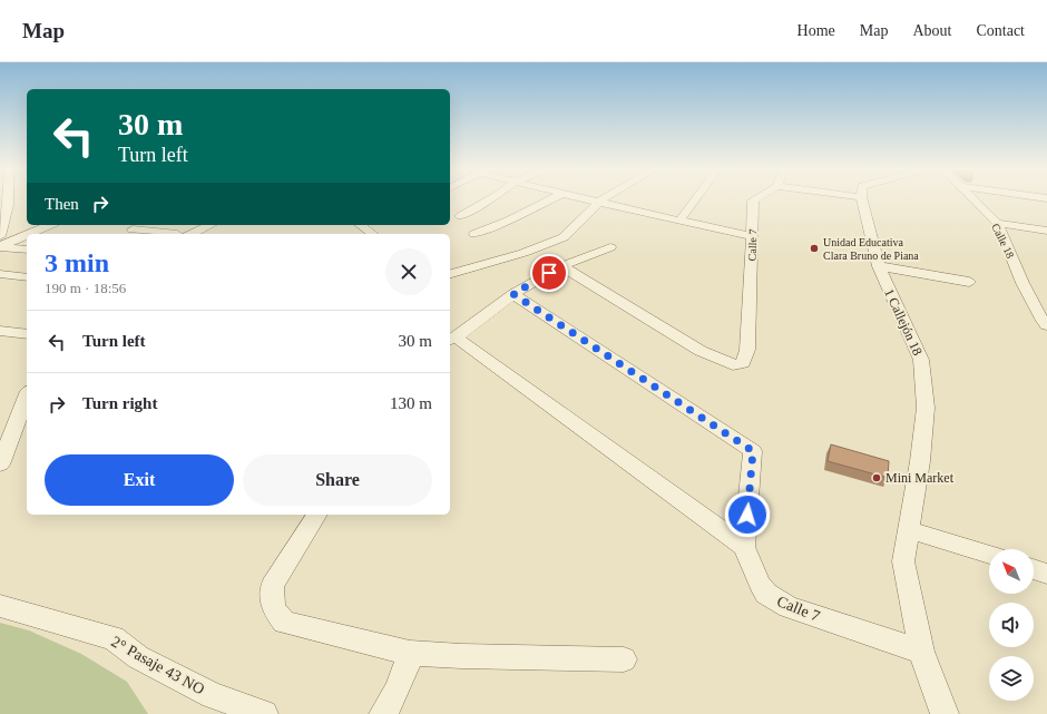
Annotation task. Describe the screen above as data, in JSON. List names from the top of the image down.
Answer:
{
  "streets": {
    "street": [
      "Calle 18",
      "Calle 7",
      "1 Callejón 18",
      "2° Pasaje 43 NO"
    ]
  },
  "crossings": [
    ["Calle 7", "1 Callejón 18"]
  ],
  "places": ["Unidad Educativa Clara Bruno de Piana", "Mini Market"],
  "north": "top left",
  "page": {
    "header": "Map",
    "nav": [
      "Home",
      "Map",
      "About",
      "Contact"
    ],
    "turn": ["30 m", "Turn left"],
    "then": "Then",
    "heading": ["3 min", "190 m · 18:56"],
    "list": [
      {
        "name": "Turn left",
        "value": "30 m"
      },
      {
        "name": "Turn right",
        "value": "130 m"
      }
    ],
    "buttons": ["Exit", "Share"]
  }
}
